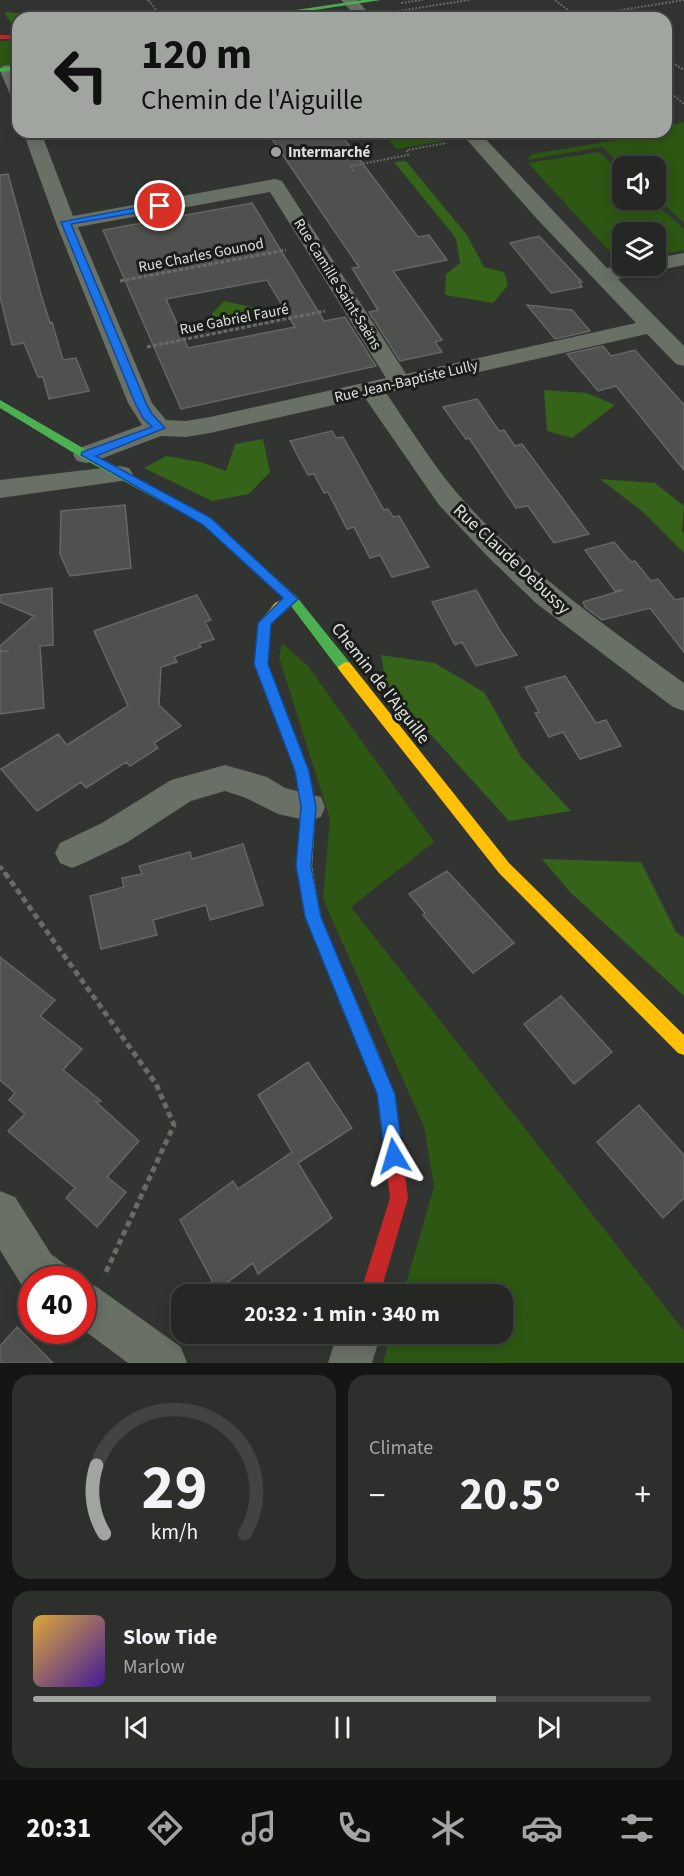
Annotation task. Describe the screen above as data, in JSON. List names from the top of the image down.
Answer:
{
  "streets": {
    "street": [
      "Rue Camille Saint-Saëns",
      "Rue Jean-Baptiste Lully",
      "Rue Claude Debussy",
      "Chemin de l'Aiguille"
    ],
    "path": ["Rue Charles Gounod", "Rue Gabriel Fauré"]
  },
  "crossings": [
    ["Rue Charles Gounod", "Rue Camille Saint-Saëns"],
    ["Rue Camille Saint-Saëns", "Rue Gabriel Fauré"],
    ["Rue Camille Saint-Saëns", "Rue Jean-Baptiste Lully"],
    ["Rue Jean-Baptiste Lully", "Rue Claude Debussy"]
  ],
  "places": ["Intermarché"],
  "page": {
    "turn": ["120 m", "Chemin de l'Aiguille"],
    "limit": "40",
    "trip": "20:32 · 1 min · 340 m",
    "tile": "Climate",
    "heat": ["−", "20.5°", "+"],
    "song": ["Slow Tide", "Marlow"],
    "tabs": "20:31",
    "gauge": ["29", "km/h"]
  }
}
